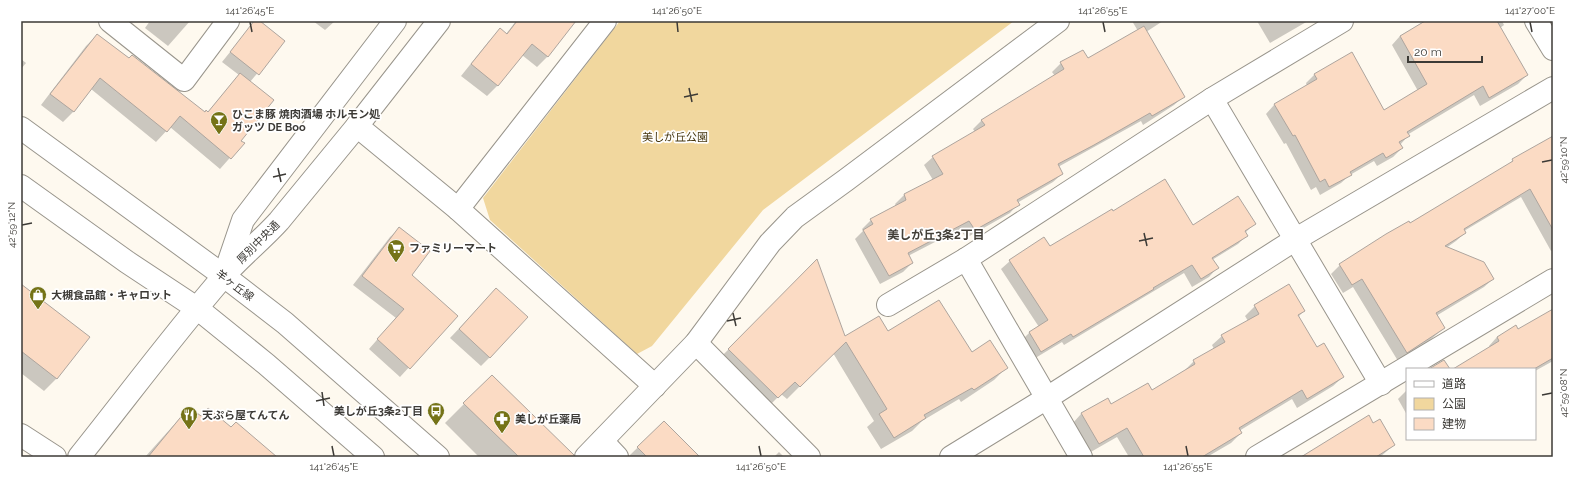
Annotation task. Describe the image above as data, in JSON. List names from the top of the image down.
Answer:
{
  "streets": {
    "street": ["厚別中央通", "羊ヶ丘線"]
  },
  "crossings": [
    ["厚別中央通", "羊ヶ丘線"]
  ],
  "districts": ["美しが丘3条2丁目"],
  "parks": ["美しが丘公園"],
  "places": {
    "bar": ["ひこま豚 焼肉酒場 ホルモン処 ガッツ DE Boo"],
    "supermarket": ["ファミリーマート"],
    "shop": ["大槻食品館・キャロット"],
    "bus stop": ["美しが丘3条2丁目"],
    "restaurant": ["天ぷら屋てんてん"],
    "pharmacy": ["美しが丘薬局"]
  },
  "legend": ["道路", "公園", "建物"],
  "scale_bar": "20 m",
  "coordinates": [
    "141°26'45\"E",
    "141°26'50\"E",
    "141°26'55\"E",
    "141°27'00\"E",
    "42°59'10\"N",
    "42°59'12\"N",
    "42°59'08\"N"
  ]
}
